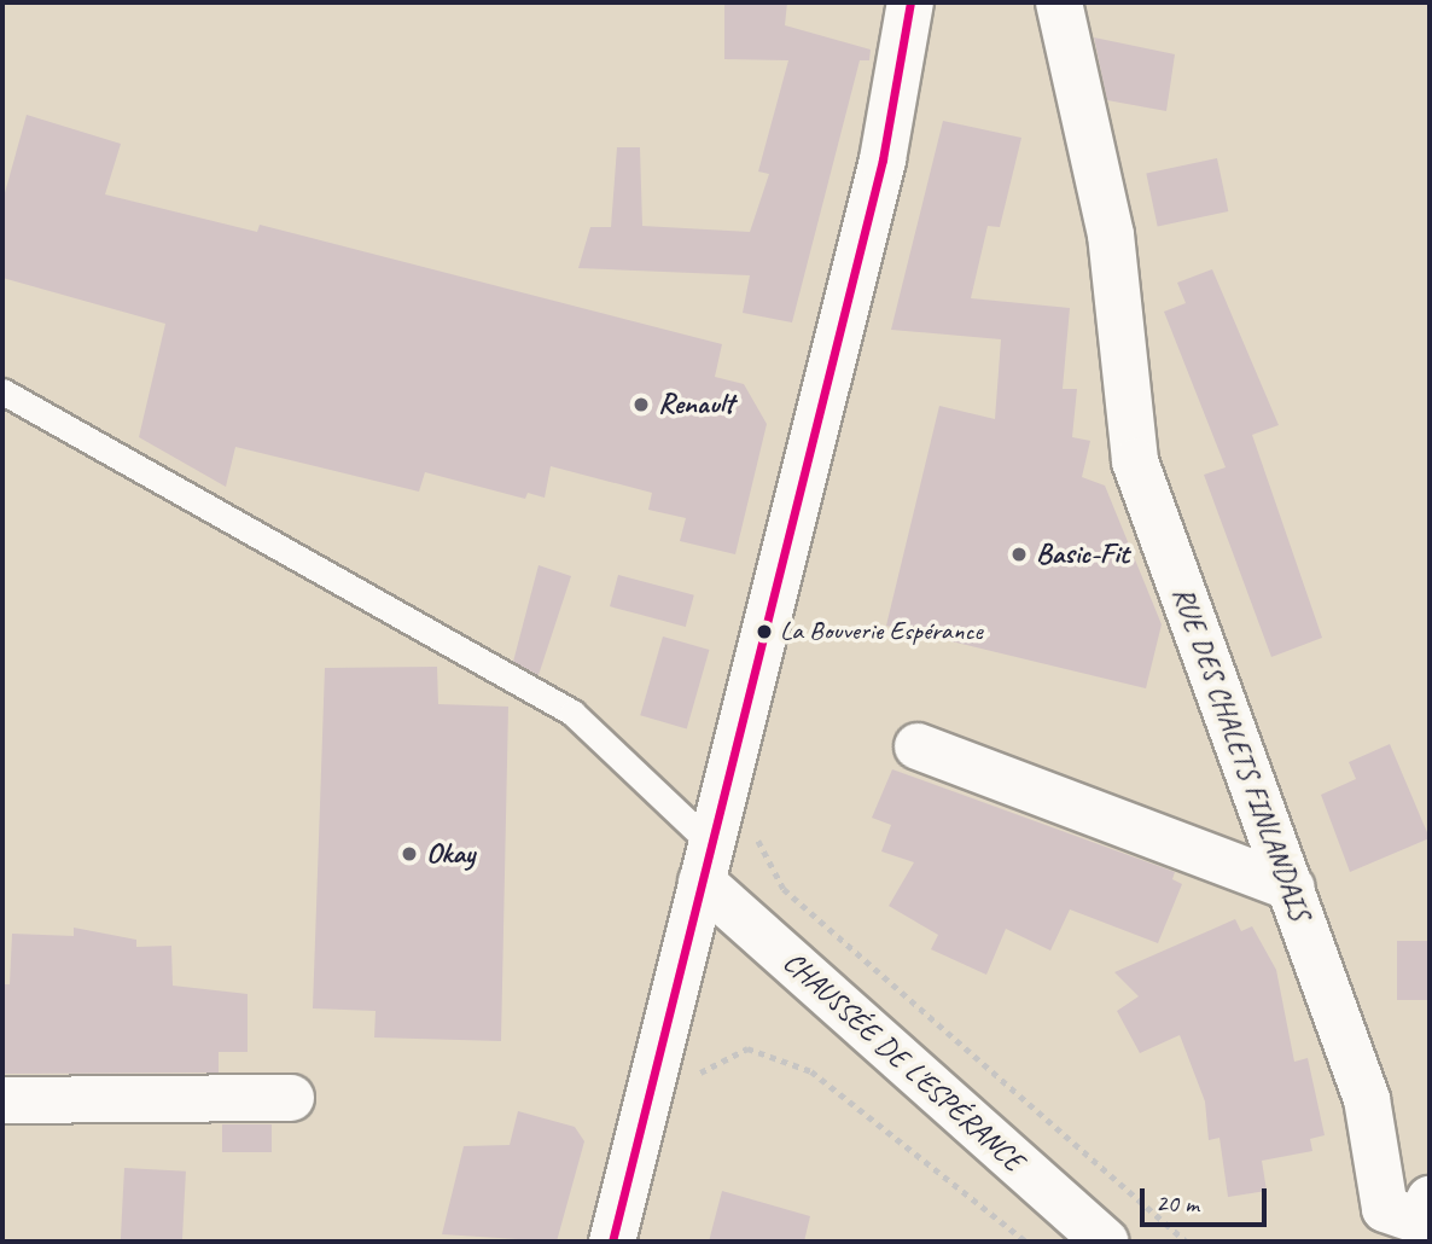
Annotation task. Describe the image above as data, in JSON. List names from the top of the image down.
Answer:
{
  "streets": {
    "street": ["RUE DES CHALETS FINLANDAIS", "CHAUSSÉE DE L'ESPÉRANCE"]
  },
  "places": [
    "Renault",
    "Basic-Fit",
    "La Bouverie Espérance",
    "Okay"
  ],
  "scale_bar": "20 m"
}
